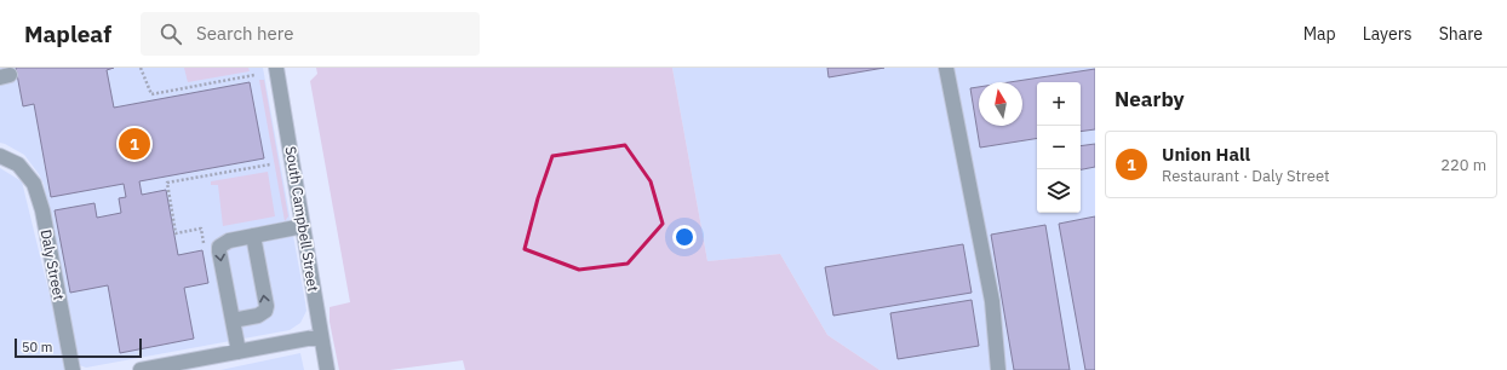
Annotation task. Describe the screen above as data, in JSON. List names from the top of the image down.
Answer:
{
  "streets": {
    "street": ["South Campbell Street", "Daly Street"]
  },
  "scale_bar": "50 m",
  "north": "top",
  "page": {
    "header": "Mapleaf",
    "search": "Search here",
    "nav": ["Map", "Layers", "Share"],
    "heading": "Nearby",
    "map_buttons": ["+", "−"],
    "pins": "1",
    "list": [
      {
        "mark": "1",
        "name": "Union Hall",
        "note": "Restaurant · Daly Street",
        "value": "220 m"
      }
    ],
    "scale": "50 m"
  }
}
